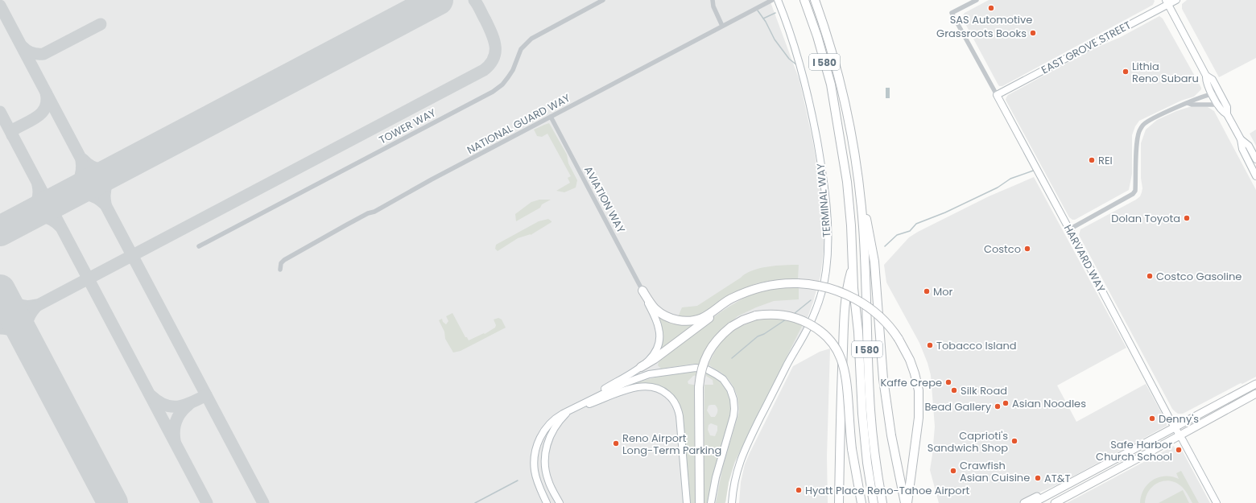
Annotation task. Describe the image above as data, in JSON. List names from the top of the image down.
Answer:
{
  "streets": {
    "highway": ["I 580"],
    "street": [
      "EAST GROVE STREET",
      "NATIONAL GUARD WAY",
      "TOWER WAY",
      "AVIATION WAY",
      "TERMINAL WAY",
      "HARVARD WAY"
    ]
  },
  "crossings": [
    ["EAST GROVE STREET", "HARVARD WAY"],
    ["NATIONAL GUARD WAY", "AVIATION WAY"]
  ],
  "places": [
    "SAS Automotive",
    "Grassroots Books",
    "Lithia Reno Subaru",
    "REI",
    "Dolan Toyota",
    "Costco",
    "Costco Gasoline",
    "Mor",
    "Tobacco Island",
    "Kaffe Crepe",
    "Silk Road",
    "Asian Noodles",
    "Bead Gallery",
    "Denny's",
    "Caprioti's Sandwich Shop",
    "Reno Airport Long-Term Parking",
    "Safe Harbor Church School",
    "Crawfish Asian Cuisine",
    "AT&T",
    "Hyatt Place Reno-Tahoe Airport"
  ]
}
